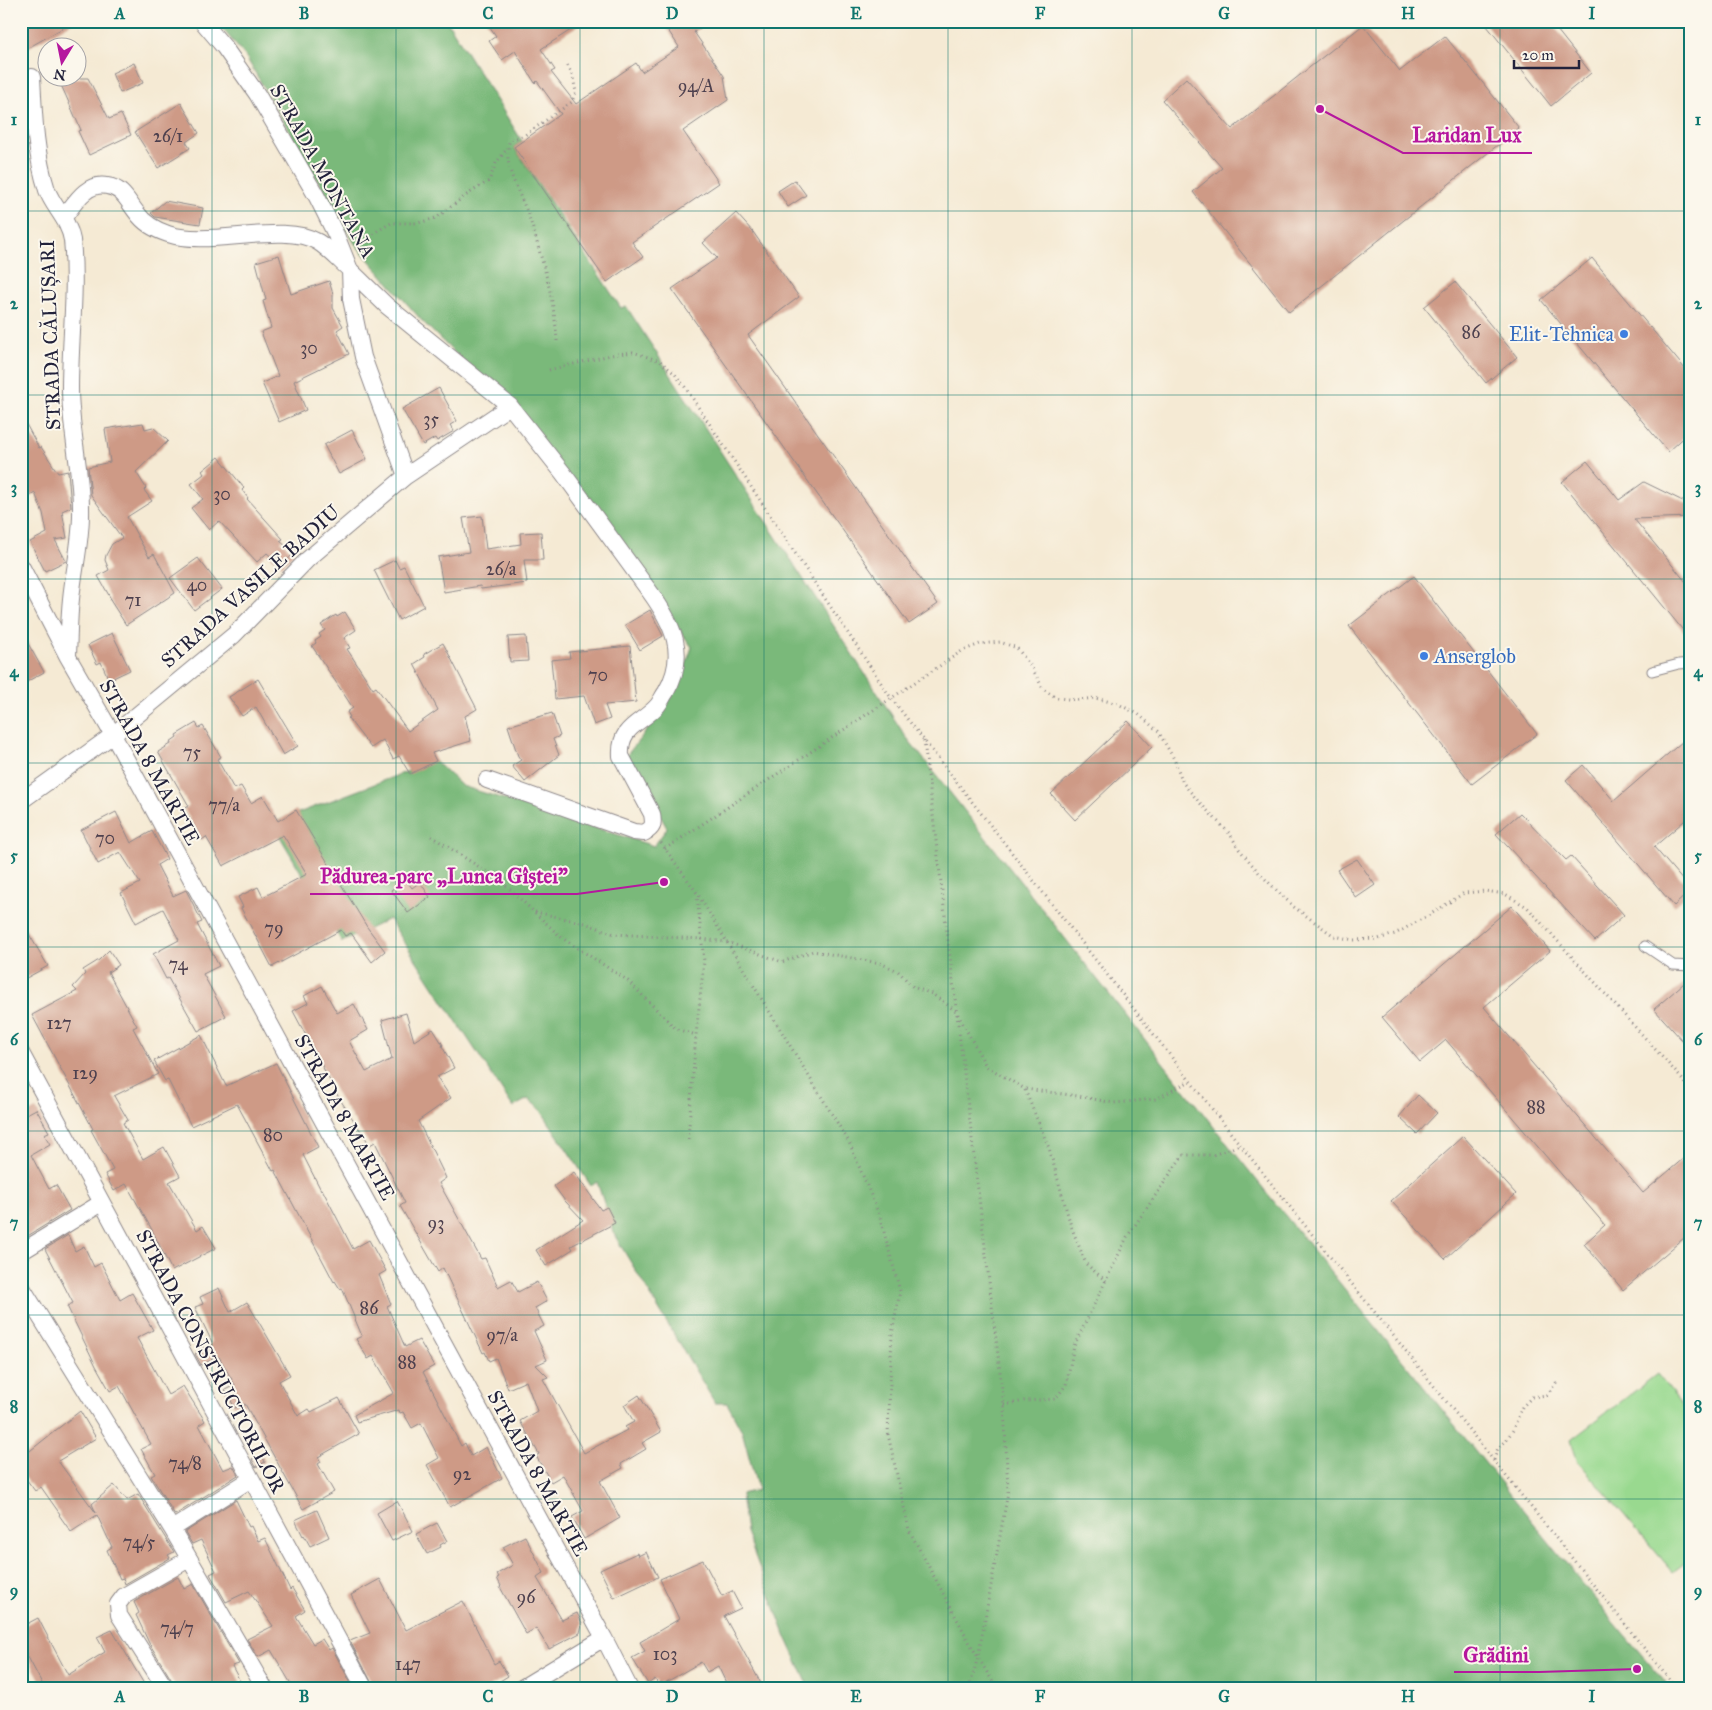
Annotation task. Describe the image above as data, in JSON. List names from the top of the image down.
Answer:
{
  "streets": {
    "street": [
      "STRADA MONTANA",
      "STRADA CĂLUȘARI",
      "STRADA VASILE BADIU",
      "STRADA 8 MARTIE",
      "STRADA CONSTRUCTORILOR"
    ]
  },
  "crossings": [
    ["STRADA MONTANA", "STRADA VASILE BADIU"],
    ["STRADA CĂLUȘARI", "STRADA 8 MARTIE"],
    ["STRADA VASILE BADIU", "STRADA 8 MARTIE"]
  ],
  "places": [
    "Laridan Lux",
    "Elit-Tehnica",
    "Anserglob",
    "Pădurea-parc „Lunca Gîștei”",
    "Grădini"
  ],
  "house_numbers": [
    "94/A",
    "26/1",
    "86",
    "30",
    "35",
    "30",
    "26/a",
    "40",
    "71",
    "70",
    "75",
    "77/a",
    "70",
    "79",
    "74",
    "127",
    "129",
    "88",
    "80",
    "93",
    "86",
    "97/a",
    "88",
    "74/8",
    "92",
    "74/5",
    "96",
    "74/7",
    "103",
    "147"
  ],
  "scale_bar": "20 m",
  "north": "bottom",
  "grid": {
    "columns": [
      "A",
      "B",
      "C",
      "D",
      "E",
      "F",
      "G",
      "H",
      "I"
    ],
    "rows": [
      "1",
      "2",
      "3",
      "4",
      "5",
      "6",
      "7",
      "8",
      "9"
    ]
  }
}
